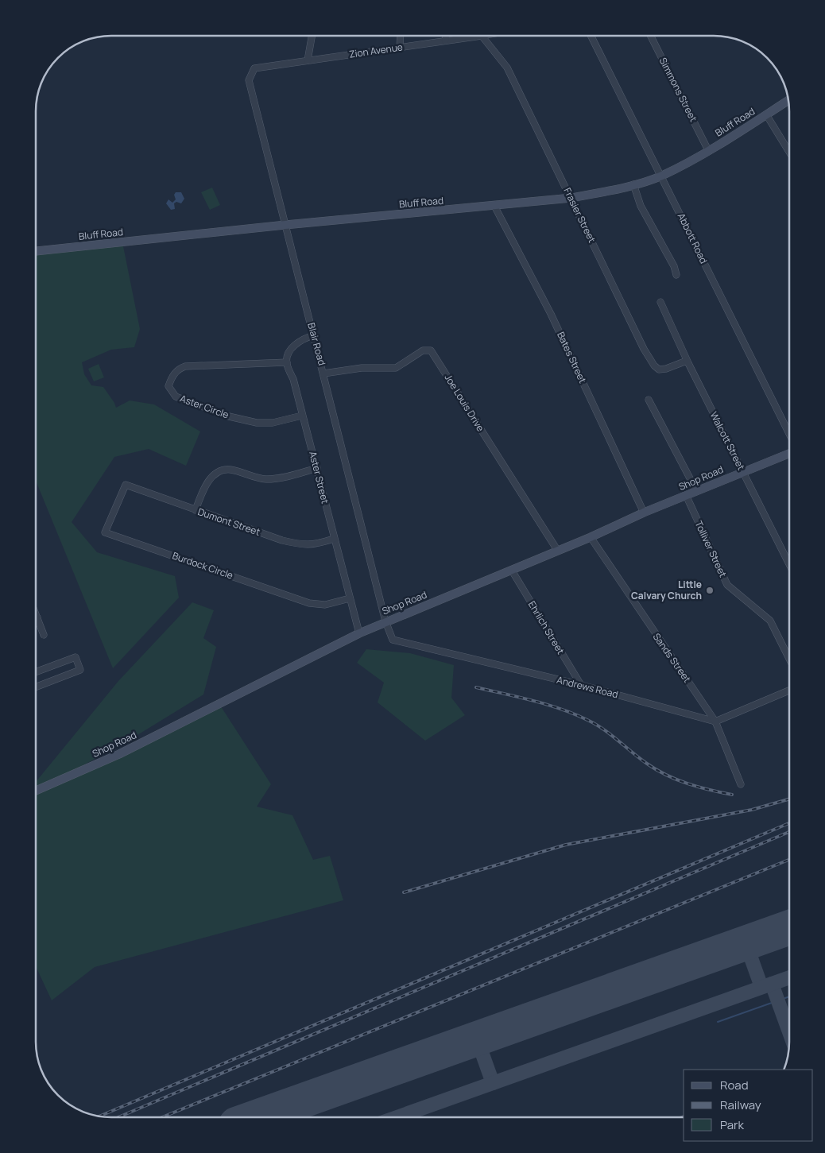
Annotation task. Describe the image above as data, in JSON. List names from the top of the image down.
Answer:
{
  "streets": {
    "street": [
      "Zion Avenue",
      "Simmons Street",
      "Bluff Road",
      "Frasier Street",
      "Abbott Road",
      "Blair Road",
      "Bates Street",
      "Joe Louis Drive",
      "Aster Circle",
      "Walcott Street",
      "Aster Street",
      "Shop Road",
      "Dumont Street",
      "Tolliver Street",
      "Burdock Circle",
      "Ehrlich Street",
      "Sands Street",
      "Andrews Road"
    ]
  },
  "crossings": [
    ["Zion Avenue", "Frasier Street"],
    ["Zion Avenue", "Blair Road"],
    ["Simmons Street", "Bluff Road"],
    ["Bluff Road", "Frasier Street"],
    ["Bluff Road", "Abbott Road"],
    ["Bluff Road", "Blair Road"],
    ["Bluff Road", "Bates Street"],
    ["Frasier Street", "Walcott Street"],
    ["Blair Road", "Joe Louis Drive"],
    ["Blair Road", "Shop Road"],
    ["Blair Road", "Andrews Road"],
    ["Bates Street", "Shop Road"],
    ["Joe Louis Drive", "Shop Road"],
    ["Aster Circle", "Aster Street"],
    ["Walcott Street", "Shop Road"],
    ["Aster Street", "Shop Road"],
    ["Aster Street", "Dumont Street"],
    ["Aster Street", "Burdock Circle"],
    ["Shop Road", "Tolliver Street"],
    ["Shop Road", "Ehrlich Street"],
    ["Shop Road", "Sands Street"],
    ["Shop Road", "Andrews Road"],
    ["Dumont Street", "Burdock Circle"],
    ["Ehrlich Street", "Andrews Road"],
    ["Sands Street", "Andrews Road"]
  ],
  "places": ["Little Calvary Church"],
  "legend": ["Road", "Railway", "Park"]
}
